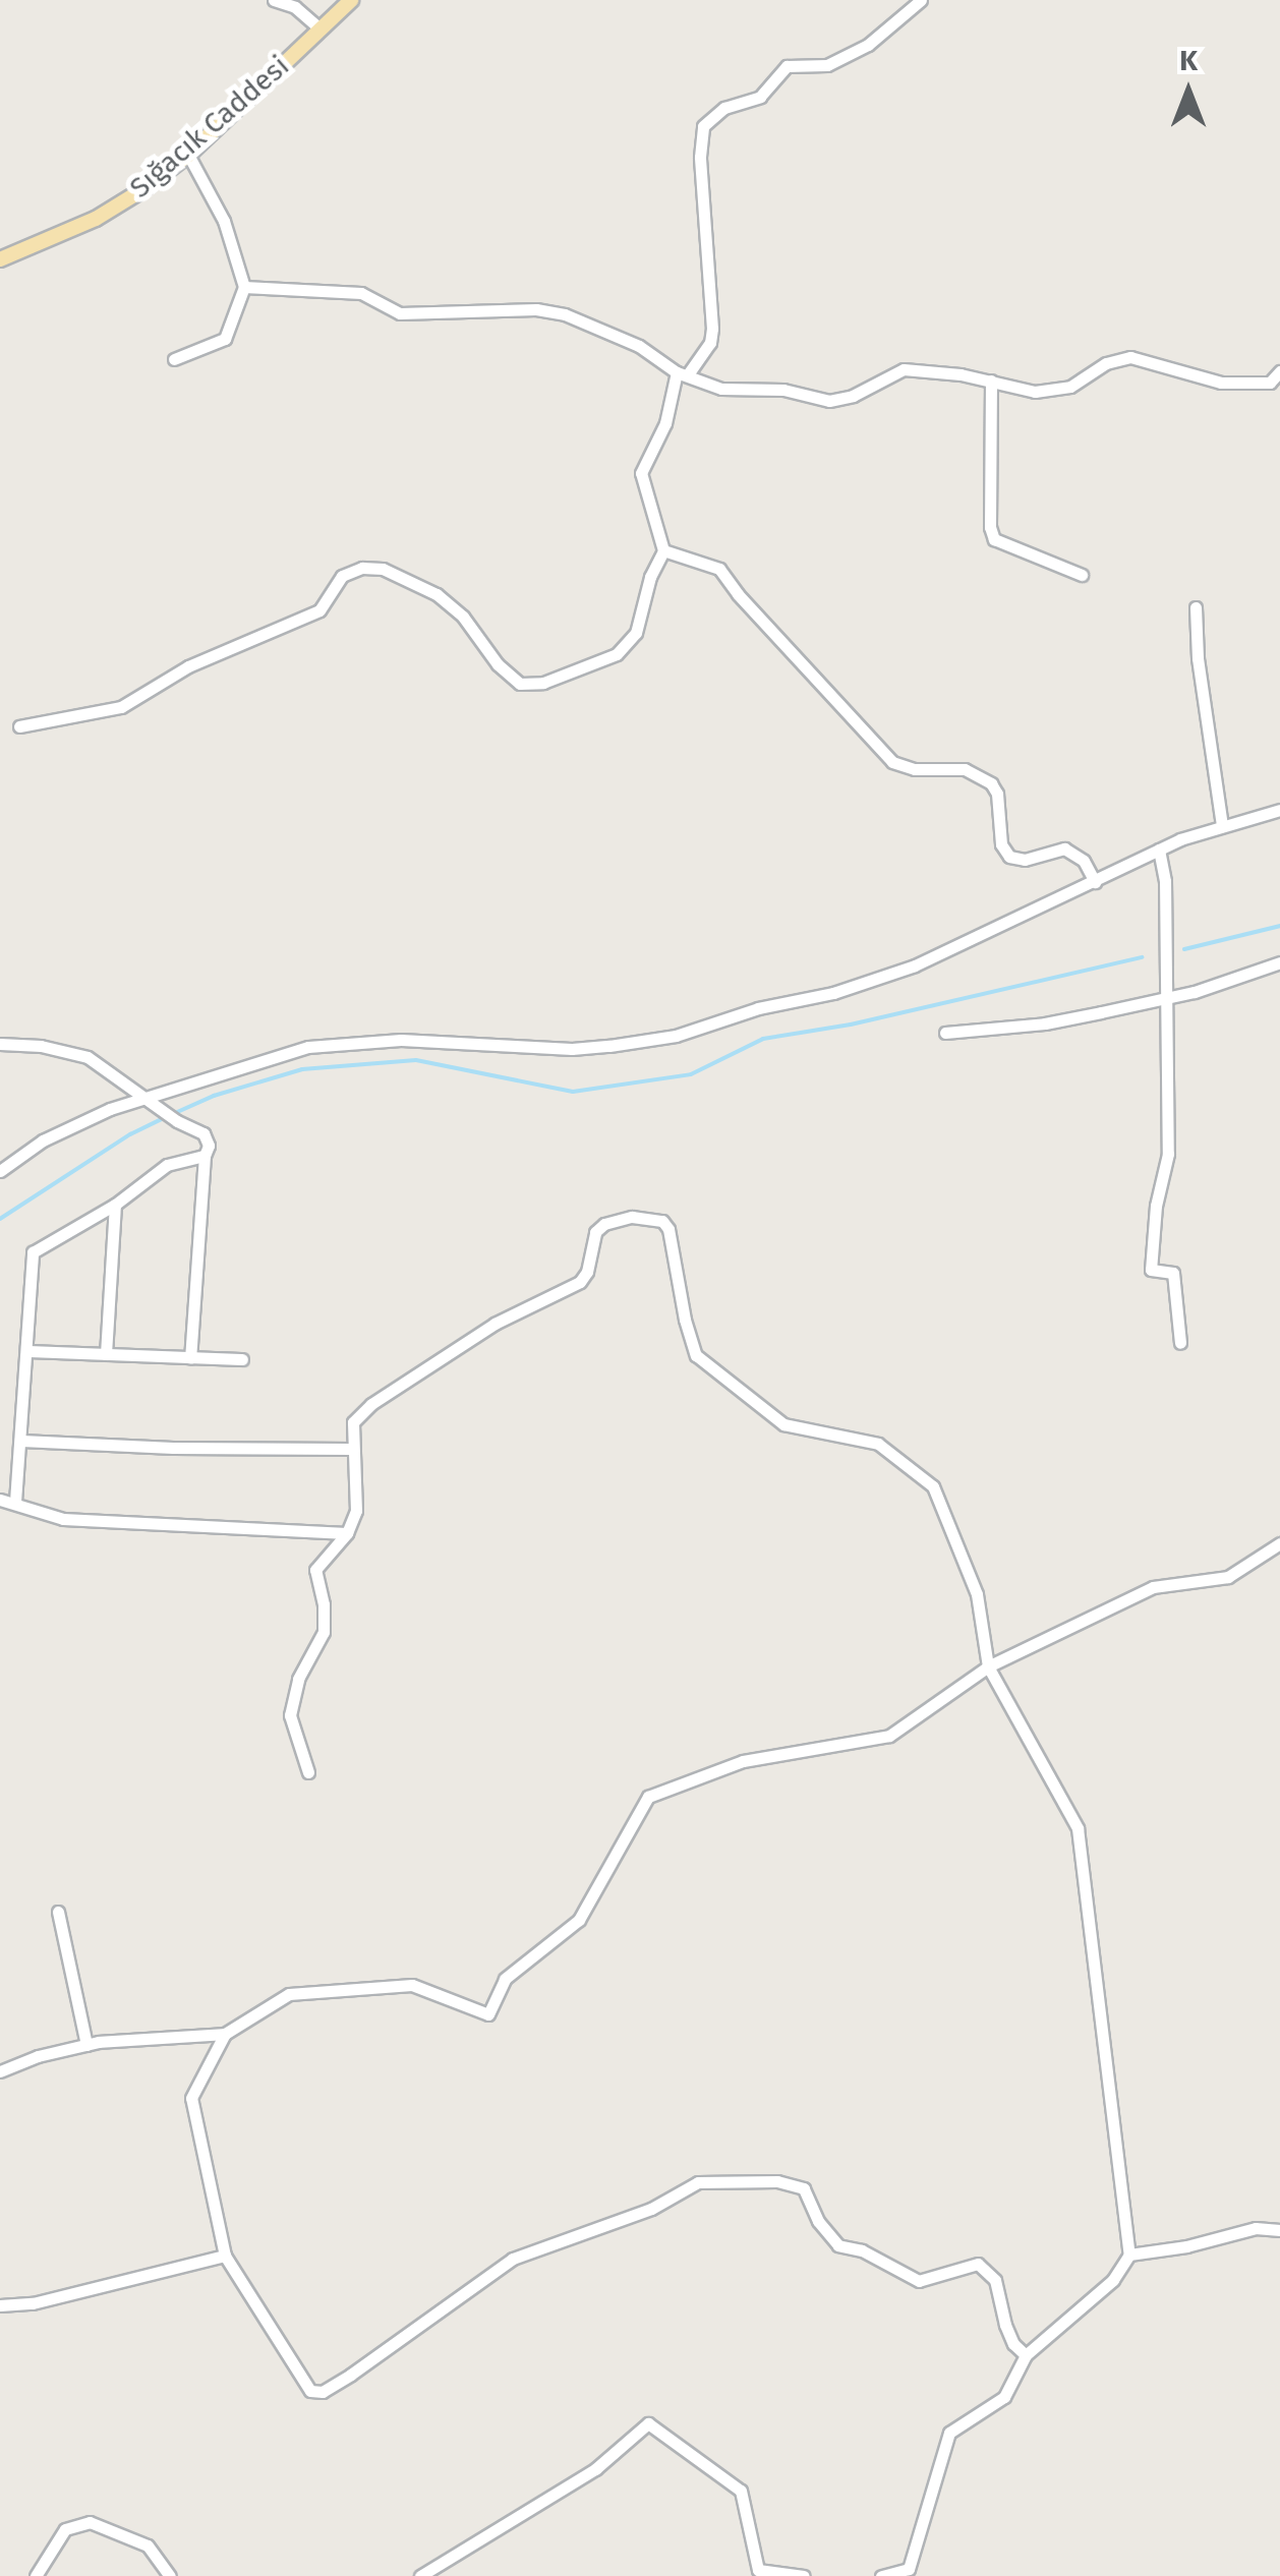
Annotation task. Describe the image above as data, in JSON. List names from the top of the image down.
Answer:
{
  "streets": {
    "main road": ["Sığacık Caddesi"]
  },
  "north": "top"
}
